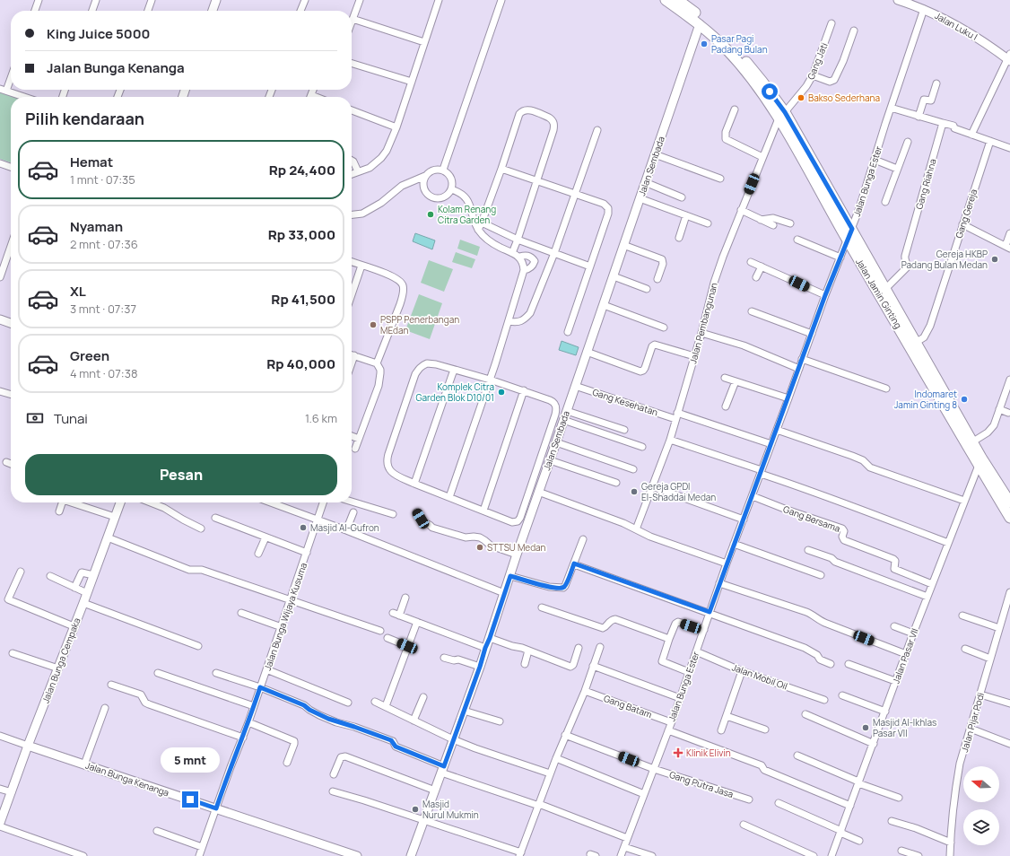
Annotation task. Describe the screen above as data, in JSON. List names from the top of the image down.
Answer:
{
  "streets": {
    "main road": ["Jalan Jamin Ginting"],
    "street": [
      "Jalan Luku I",
      "Gang Jati",
      "Jalan Sembada",
      "Jalan Bunga Ester",
      "Gang Riahna",
      "Gang Gereja",
      "Jalan Pembangunan",
      "Gang Kesehatan",
      "Gang Bersama",
      "Jalan Bunga Wijaya Kusuma",
      "Jalan Pasar VII",
      "Jalan Bunga Cempaka",
      "Jalan Mobil Oil",
      "Gang Batam",
      "Jalan Pijar Podi",
      "Jalan Bunga Kenanga",
      "Gang Putra Jasa"
    ]
  },
  "crossings": [
    ["Jalan Luku I", "Jalan Bunga Ester"],
    ["Gang Jati", "Jalan Jamin Ginting"],
    ["Gang Jati", "Jalan Pembangunan"],
    ["Jalan Sembada", "Jalan Jamin Ginting"],
    ["Jalan Sembada", "Gang Kesehatan"],
    ["Jalan Bunga Ester", "Jalan Jamin Ginting"],
    ["Jalan Bunga Ester", "Gang Kesehatan"],
    ["Jalan Bunga Ester", "Gang Bersama"],
    ["Jalan Bunga Ester", "Jalan Mobil Oil"],
    ["Jalan Bunga Ester", "Gang Batam"],
    ["Jalan Bunga Ester", "Gang Putra Jasa"],
    ["Gang Riahna", "Jalan Jamin Ginting"],
    ["Gang Gereja", "Jalan Jamin Ginting"],
    ["Jalan Jamin Ginting", "Jalan Pembangunan"],
    ["Jalan Jamin Ginting", "Jalan Pasar VII"],
    ["Jalan Pembangunan", "Gang Kesehatan"],
    ["Gang Bersama", "Jalan Pasar VII"],
    ["Jalan Bunga Wijaya Kusuma", "Jalan Bunga Kenanga"],
    ["Jalan Bunga Cempaka", "Jalan Bunga Kenanga"]
  ],
  "places": {
    "other": [
      "Pasar Pagi Padang Bulan",
      "Bakso Sederhana",
      "Kolam Renang Citra Garden",
      "Gereja HKBP Padang Bulan Medan",
      "PSPP Penerbangan MEdan",
      "Komplek Citra Garden Blok D10/01",
      "Indomaret Jamin Ginting 8",
      "Gereja GPDI El-Shaddai Medan",
      "Masjid Al-Gufron",
      "STTSU Medan",
      "Masjid Al-Ikhlas Pasar VII",
      "Masjid Nurul Mukmin"
    ],
    "health": ["Klinik Elivin"]
  },
  "north": "left",
  "page": {
    "banner": ["King Juice 5000", "Jalan Bunga Kenanga"],
    "heading": "Pilih kendaraan",
    "list": [
      {
        "name": "Hemat",
        "note": "1 mnt · 07:35",
        "value": "Rp 24,400"
      },
      {
        "name": "Nyaman",
        "note": "2 mnt · 07:36",
        "value": "Rp 33,000"
      },
      {
        "name": "XL",
        "note": "3 mnt · 07:37",
        "value": "Rp 41,500"
      },
      {
        "name": "Green",
        "note": "4 mnt · 07:38",
        "value": "Rp 40,000"
      }
    ],
    "pay": ["Tunai", "1.6 km"],
    "buttons": "Pesan",
    "bubble": "5 mnt"
  }
}
